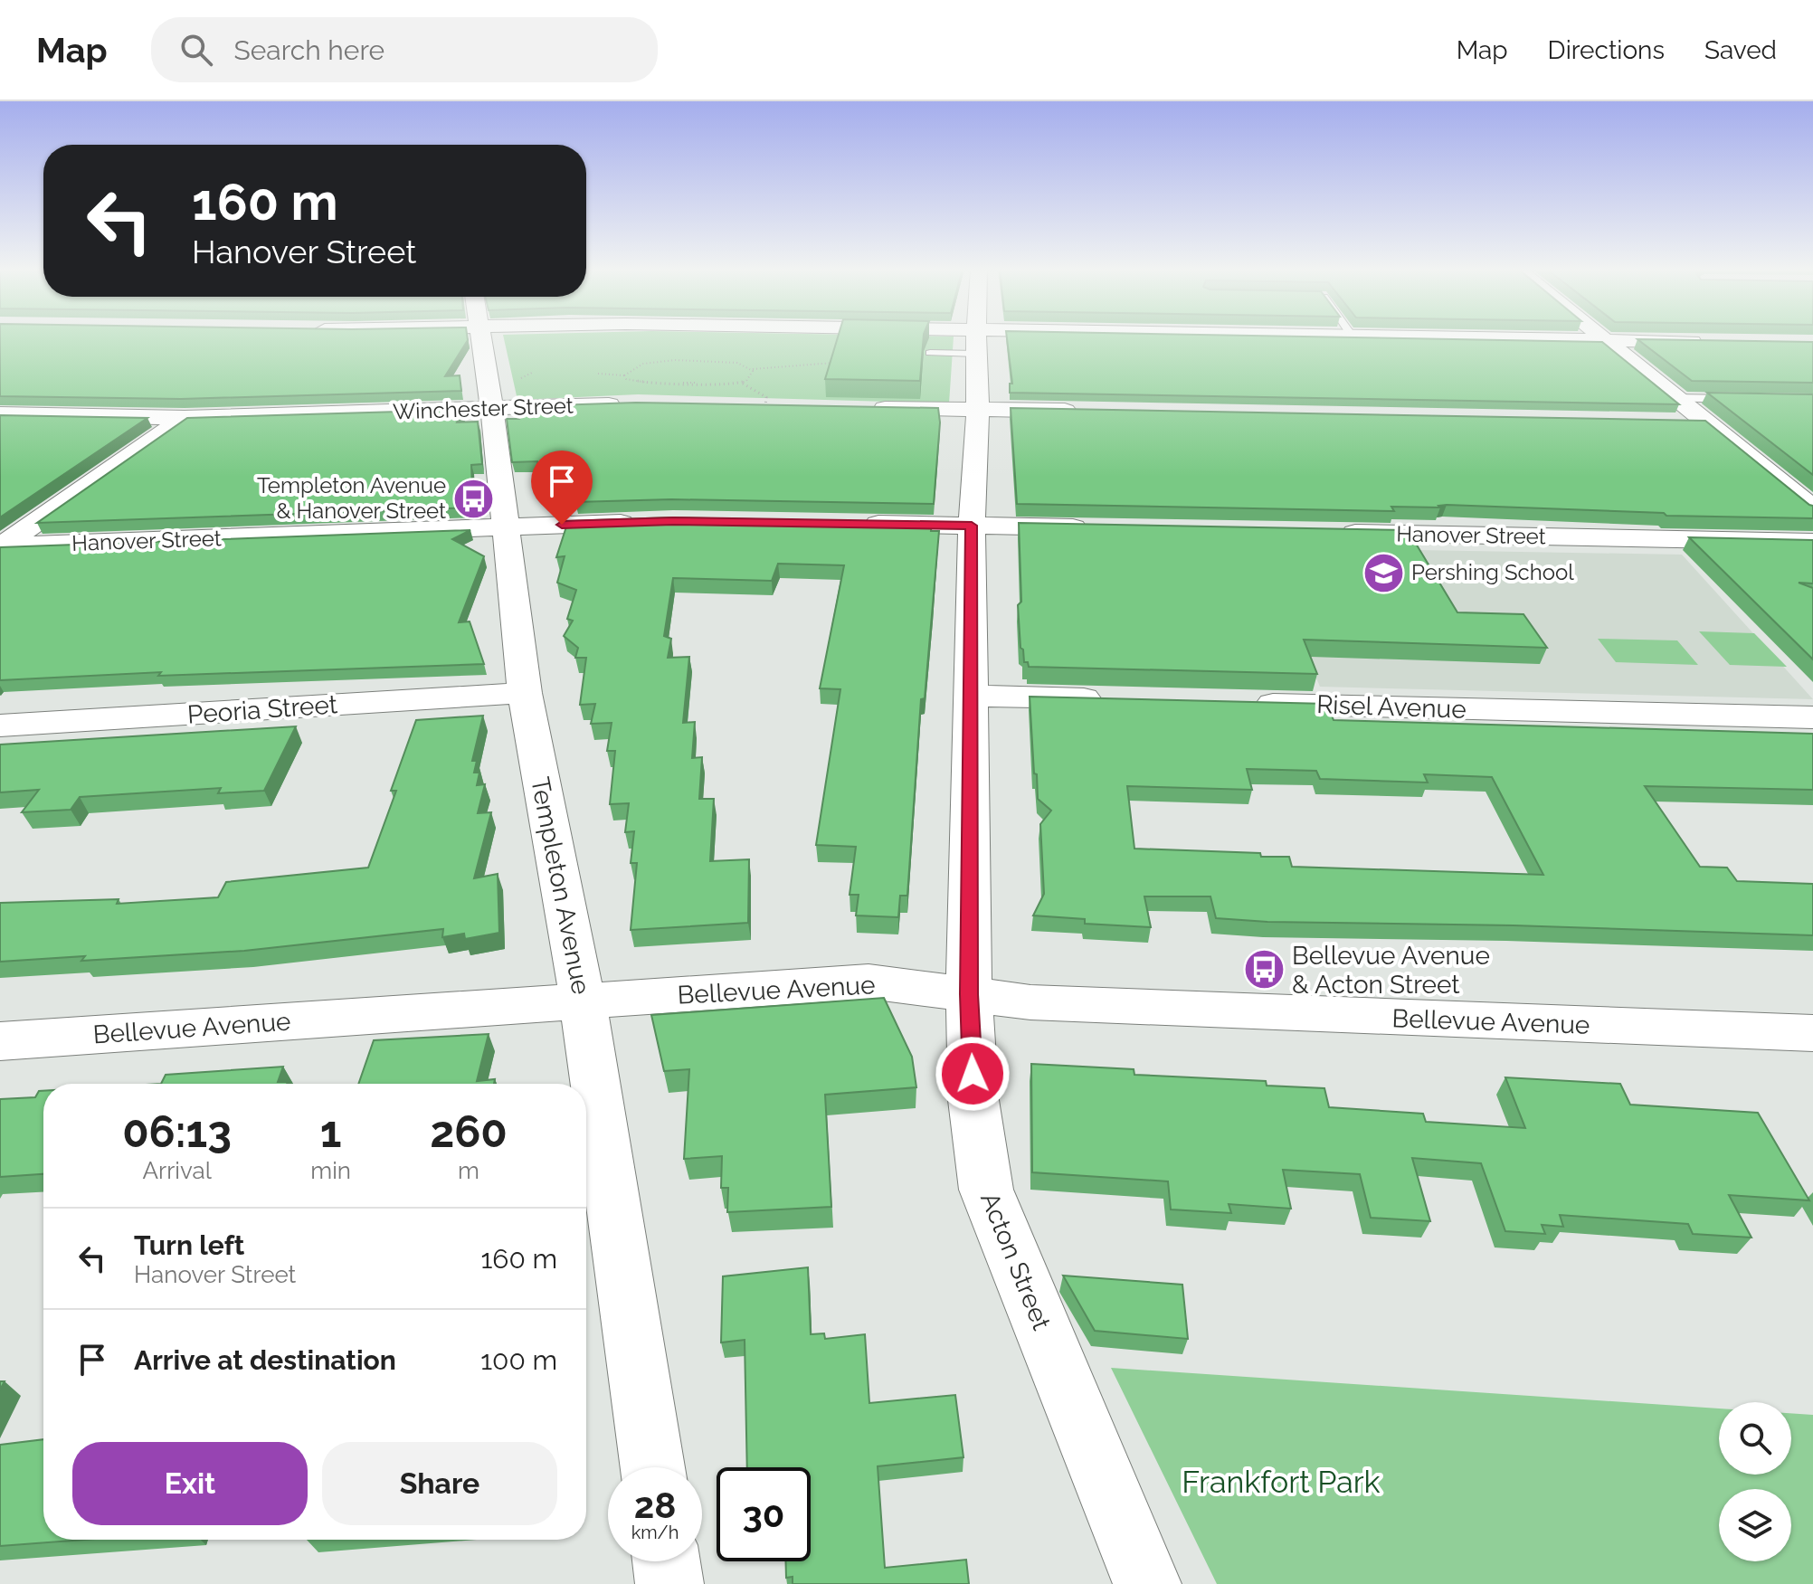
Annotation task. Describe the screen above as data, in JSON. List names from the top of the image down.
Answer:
{
  "streets": {
    "street": [
      "Winchester Street",
      "Hanover Street",
      "Risel Avenue",
      "Peoria Street",
      "Templeton Avenue",
      "Bellevue Avenue",
      "Acton Street"
    ]
  },
  "crossings": [
    ["Winchester Street", "Templeton Avenue"],
    ["Hanover Street", "Templeton Avenue"],
    ["Peoria Street", "Templeton Avenue"],
    ["Templeton Avenue", "Bellevue Avenue"],
    ["Bellevue Avenue", "Acton Street"]
  ],
  "parks": ["Frankfort Park"],
  "places": {
    "bus stop": ["Templeton Avenue & Hanover Street", "Bellevue Avenue & Acton Street"],
    "school or university": ["Pershing School"]
  },
  "page": {
    "header": "Map",
    "search": "Search here",
    "nav": ["Map", "Directions", "Saved"],
    "turn": ["160 m", "Hanover Street"],
    "eta": [
      "06:13",
      "Arrival",
      "1",
      "min",
      "260",
      "m"
    ],
    "list": [
      {
        "name": "Turn left",
        "note": "Hanover Street",
        "value": "160 m"
      },
      {
        "name": "Arrive at destination",
        "value": "100 m"
      }
    ],
    "buttons": ["Exit", "Share"],
    "speed": "28 km/h",
    "limit": "30"
  }
}
